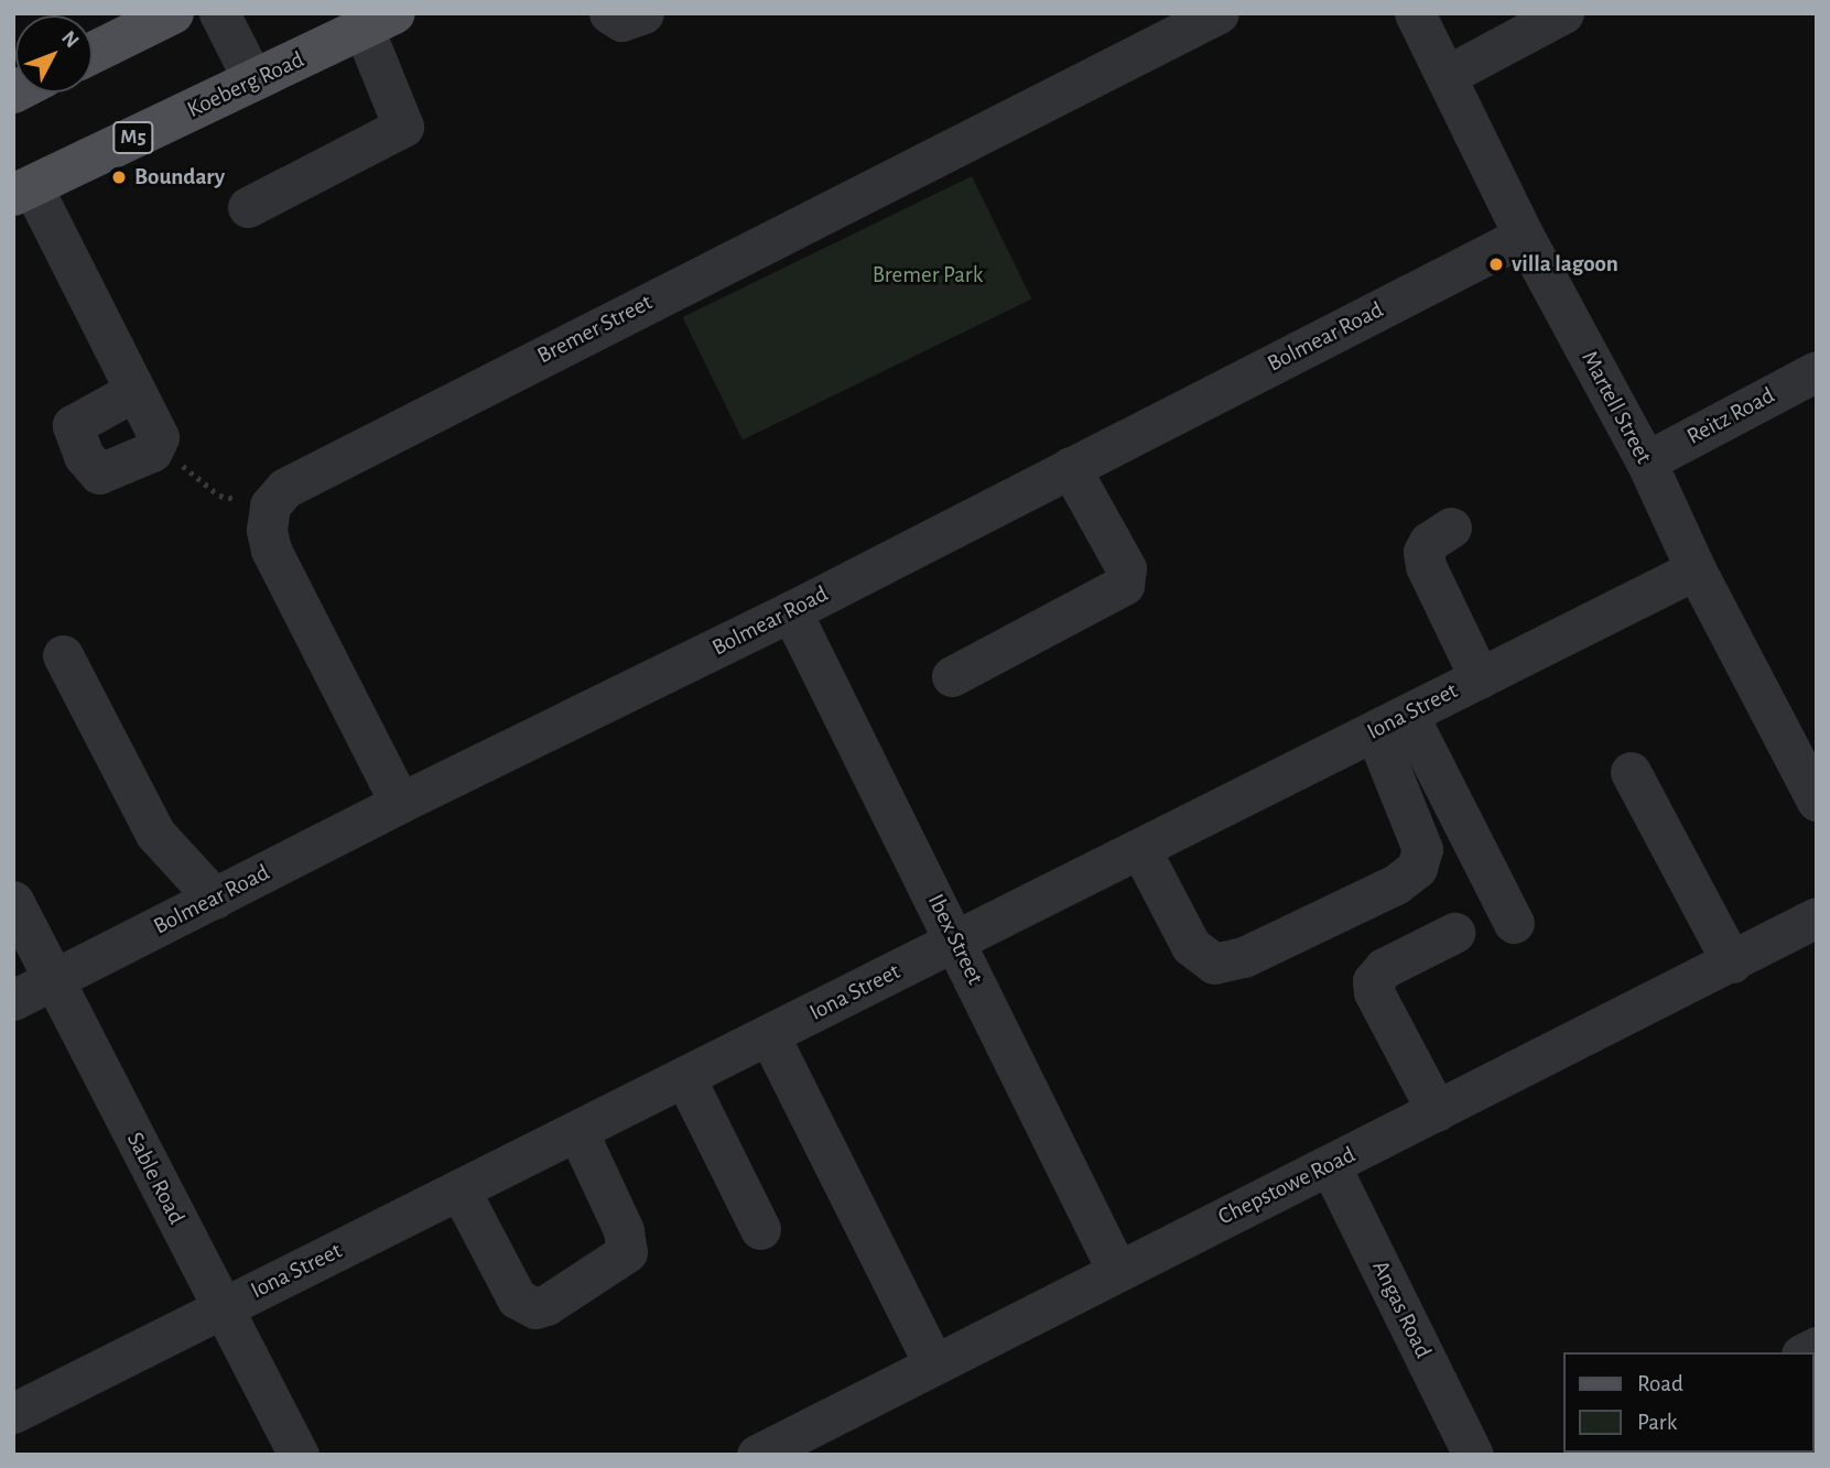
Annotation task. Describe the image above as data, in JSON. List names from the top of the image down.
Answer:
{
  "streets": {
    "main road": ["Koeberg Road", "M5"],
    "street": [
      "Bremer Street",
      "Bolmear Road",
      "Martell Street",
      "Reitz Road",
      "Iona Street",
      "Ibex Street",
      "Sable Road",
      "Chepstowe Road",
      "Angas Road"
    ]
  },
  "crossings": [
    ["Bolmear Road", "Martell Street"],
    ["Bolmear Road", "Ibex Street"],
    ["Bolmear Road", "Sable Road"],
    ["Martell Street", "Reitz Road"],
    ["Martell Street", "Iona Street"],
    ["Iona Street", "Ibex Street"],
    ["Iona Street", "Sable Road"],
    ["Ibex Street", "Chepstowe Road"],
    ["Chepstowe Road", "Angas Road"]
  ],
  "parks": ["Bremer Park"],
  "places": ["Boundary", "villa lagoon"],
  "legend": ["Road", "Park"],
  "north": "top right"
}
